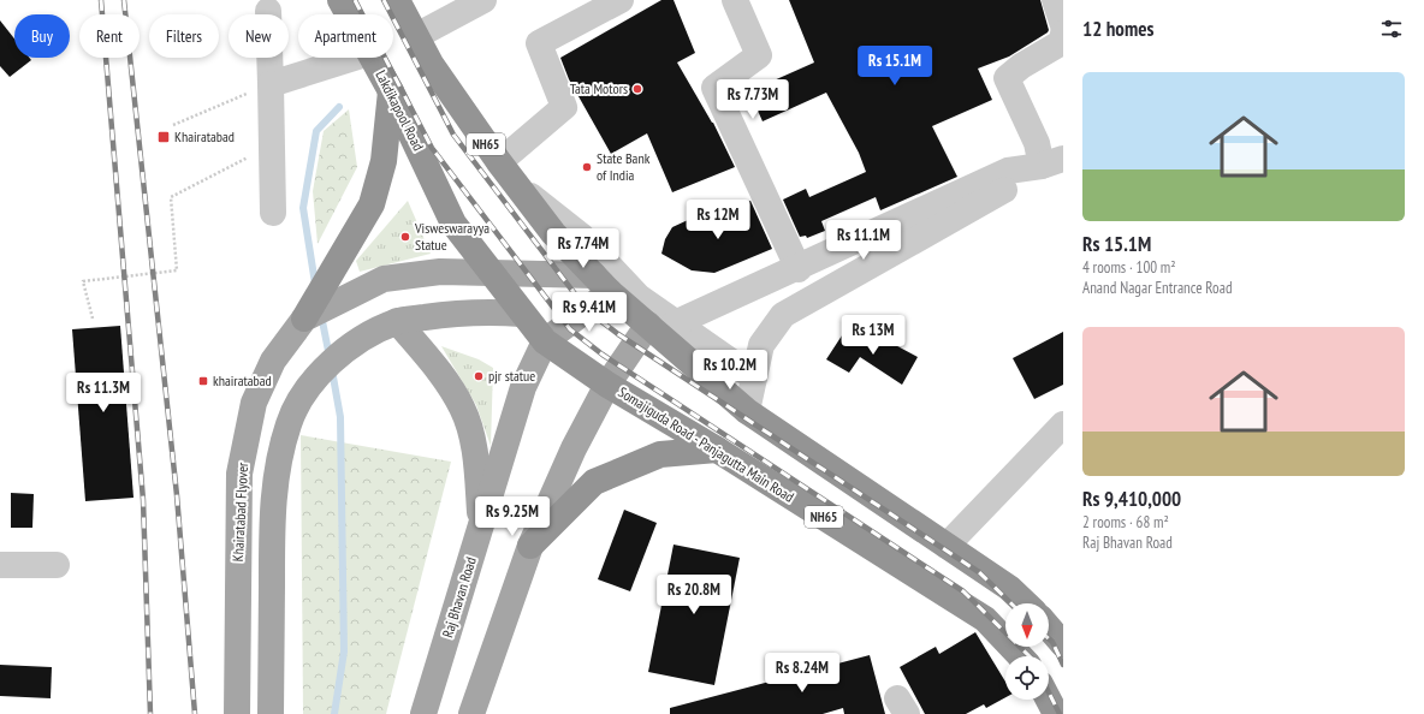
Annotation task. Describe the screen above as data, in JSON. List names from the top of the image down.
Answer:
{
  "streets": {
    "highway": ["Lakdikapool Road", "NH65", "Somajiguda Road - Panjagutta Main Road"],
    "main road": ["Khairatabad Flyover", "Raj Bhavan Road"]
  },
  "crossings": [
    ["Lakdikapool Road", "Somajiguda Road - Panjagutta Main Road"],
    ["Lakdikapool Road", "Khairatabad Flyover"],
    ["NH65", "Khairatabad Flyover"],
    ["NH65", "Raj Bhavan Road"],
    ["Somajiguda Road - Panjagutta Main Road", "Khairatabad Flyover"],
    ["Somajiguda Road - Panjagutta Main Road", "Raj Bhavan Road"],
    ["Khairatabad Flyover", "Raj Bhavan Road"]
  ],
  "places": {
    "other": [
      "Tata Motors",
      "State Bank of India",
      "Visweswarayya Statue",
      "pjr statue"
    ],
    "transit": ["Khairatabad", "khairatabad"]
  },
  "north": "bottom",
  "page": {
    "heading": "12 homes",
    "chip": [
      "Buy",
      "Rent",
      "Filters",
      "New",
      "Apartment"
    ],
    "price": [
      "Rs 15.1M",
      "Rs 7.73M",
      "Rs 12M",
      "Rs 11.1M",
      "Rs 7.74M",
      "Rs 9.41M",
      "Rs 13M",
      "Rs 10.2M",
      "Rs 11.3M",
      "Rs 9.25M",
      "Rs 20.8M",
      "Rs 8.24M"
    ],
    "list": [
      {
        "name": "Rs 15.1M",
        "note": "4 rooms · 100 m² · Anand Nagar Entrance Road"
      },
      {
        "name": "Rs 9,410,000",
        "note": "2 rooms · 68 m² · Raj Bhavan Road"
      }
    ]
  }
}
